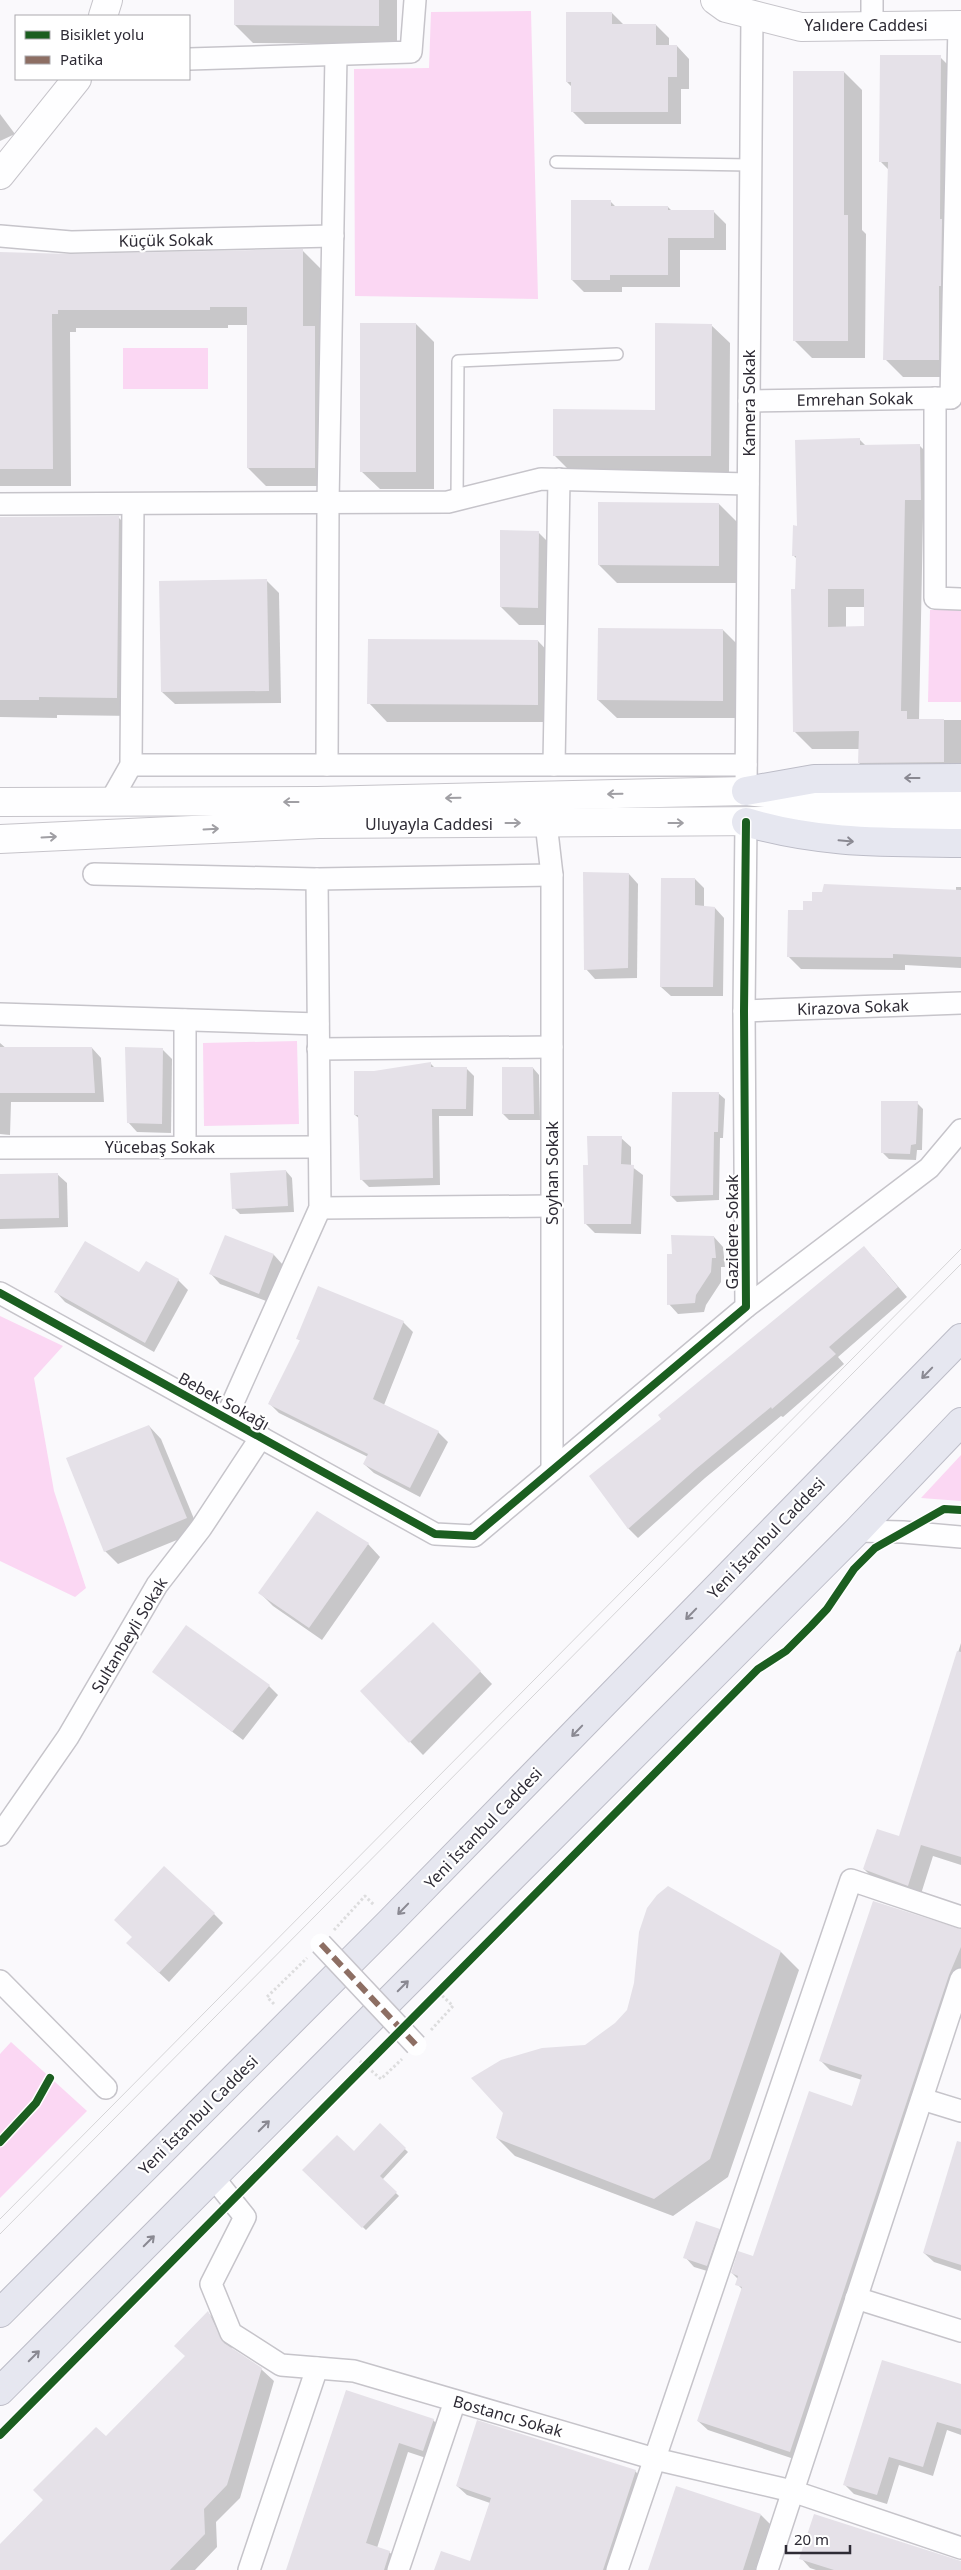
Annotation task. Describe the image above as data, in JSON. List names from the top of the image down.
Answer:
{
  "streets": {
    "highway": ["Yeni İstanbul Caddesi"],
    "main road": ["Yalıdere Caddesi", "Uluyayla Caddesi"],
    "street": [
      "Küçük Sokak",
      "Emrehan Sokak",
      "Kamera Sokak",
      "Kirazova Sokak",
      "Yücebaş Sokak",
      "Soyhan Sokak",
      "Gazidere Sokak",
      "Bebek Sokağı",
      "Sultanbeyli Sokak",
      "Bostancı Sokak"
    ]
  },
  "crossings": [
    ["Yalıdere Caddesi", "Kamera Sokak"],
    ["Emrehan Sokak", "Kamera Sokak"],
    ["Kamera Sokak", "Uluyayla Caddesi"],
    ["Uluyayla Caddesi", "Soyhan Sokak"],
    ["Uluyayla Caddesi", "Gazidere Sokak"],
    ["Kirazova Sokak", "Gazidere Sokak"],
    ["Soyhan Sokak", "Gazidere Sokak"],
    ["Gazidere Sokak", "Bebek Sokağı"],
    ["Bebek Sokağı", "Sultanbeyli Sokak"]
  ],
  "legend": ["Bisiklet yolu", "Patika"],
  "scale_bar": "20 m"
}
